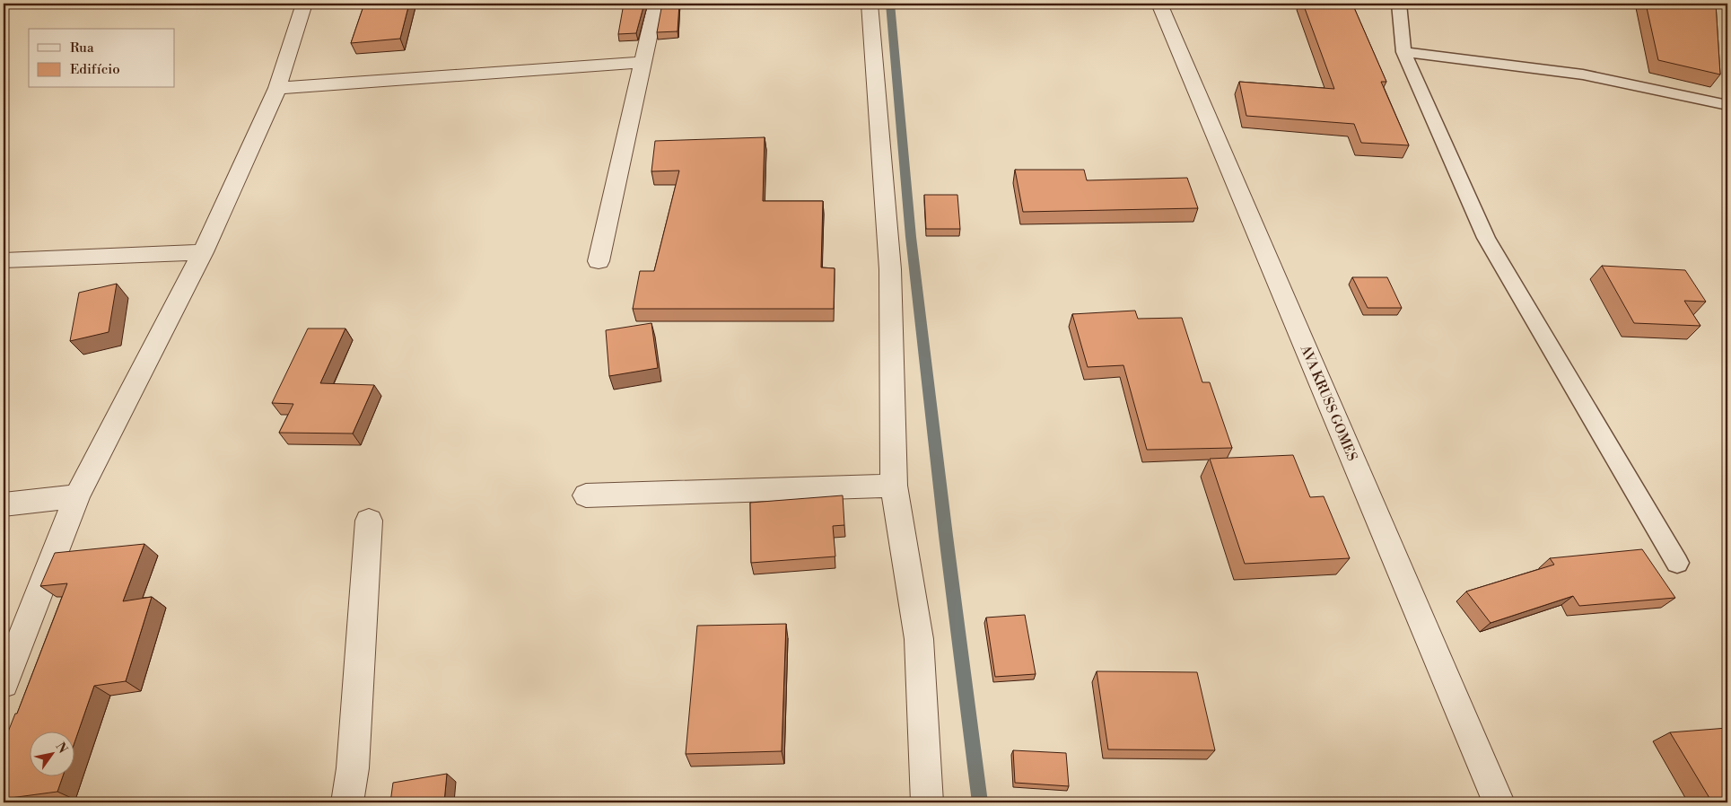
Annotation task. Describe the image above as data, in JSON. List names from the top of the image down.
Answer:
{
  "streets": {
    "street": ["AVA KRUSS GOMES"]
  },
  "legend": ["Rua", "Edifício"],
  "north": "top right"
}
